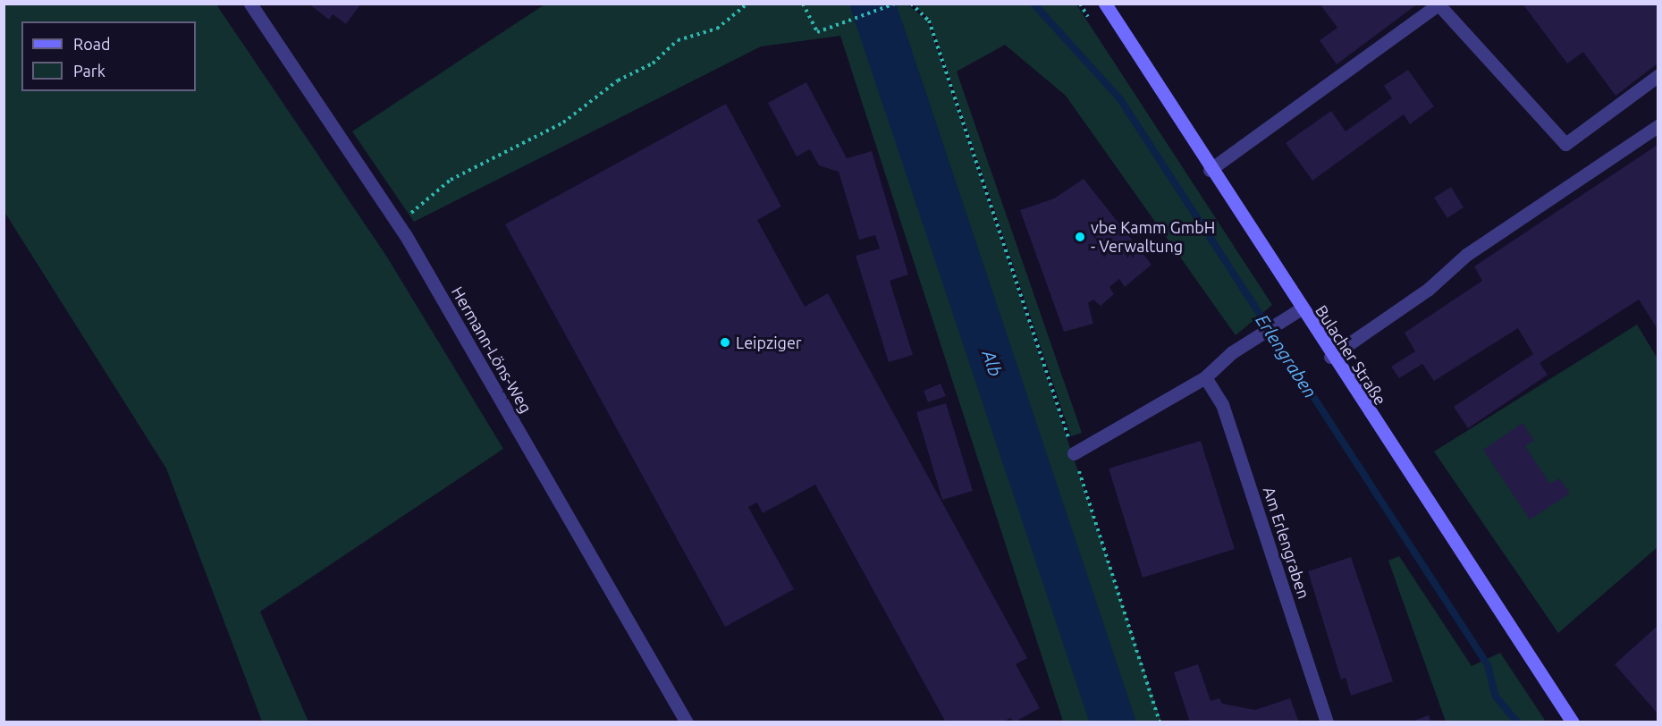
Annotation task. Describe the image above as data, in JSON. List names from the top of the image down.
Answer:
{
  "streets": {
    "street": ["Hermann-Löns-Weg", "Bulacher Straße", "Am Erlengraben"]
  },
  "water": ["Erlengraben", "Alb"],
  "places": ["vbe Kamm GmbH - Verwaltung", "Leipziger"],
  "legend": ["Road", "Park"]
}
